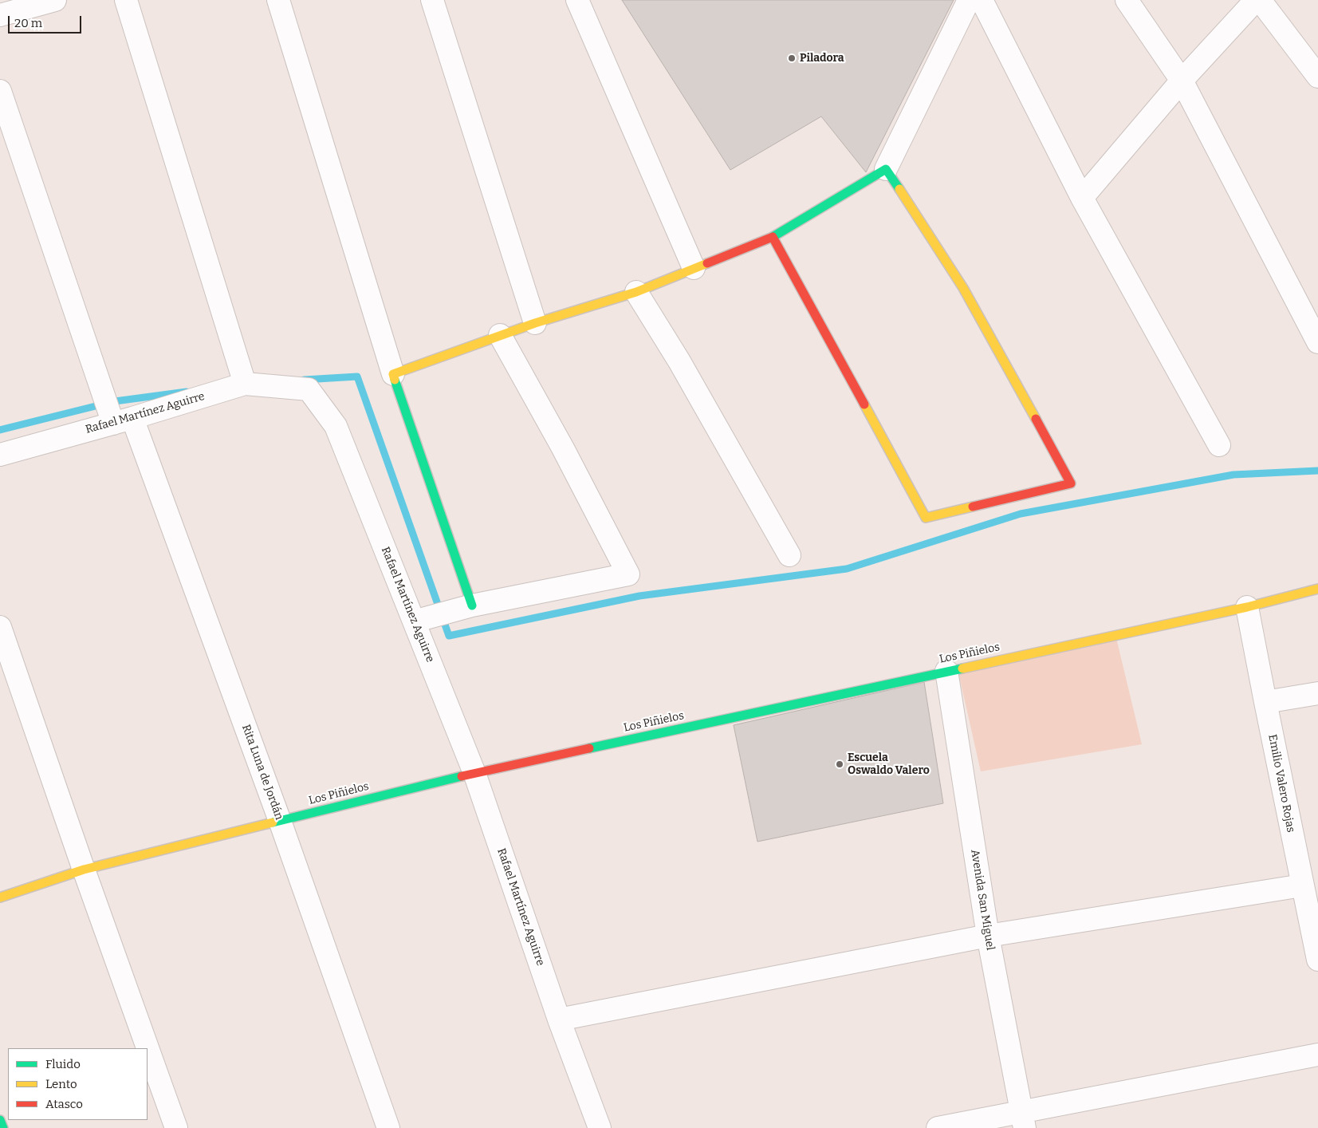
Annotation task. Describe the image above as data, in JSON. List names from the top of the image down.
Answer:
{
  "streets": {
    "street": [
      "Rafael Martínez Aguirre",
      "Los Piñielos",
      "Rita Luna de Jordán",
      "Emilio Valero Rojas",
      "Avenida San Miguel"
    ]
  },
  "crossings": [
    ["Rafael Martínez Aguirre", "Los Piñielos"],
    ["Rafael Martínez Aguirre", "Rita Luna de Jordán"],
    ["Los Piñielos", "Rita Luna de Jordán"],
    ["Los Piñielos", "Emilio Valero Rojas"],
    ["Los Piñielos", "Avenida San Miguel"]
  ],
  "places": ["Piladora", "Escuela Oswaldo Valero"],
  "legend": ["Fluido", "Lento", "Atasco"],
  "scale_bar": "20 m"
}
